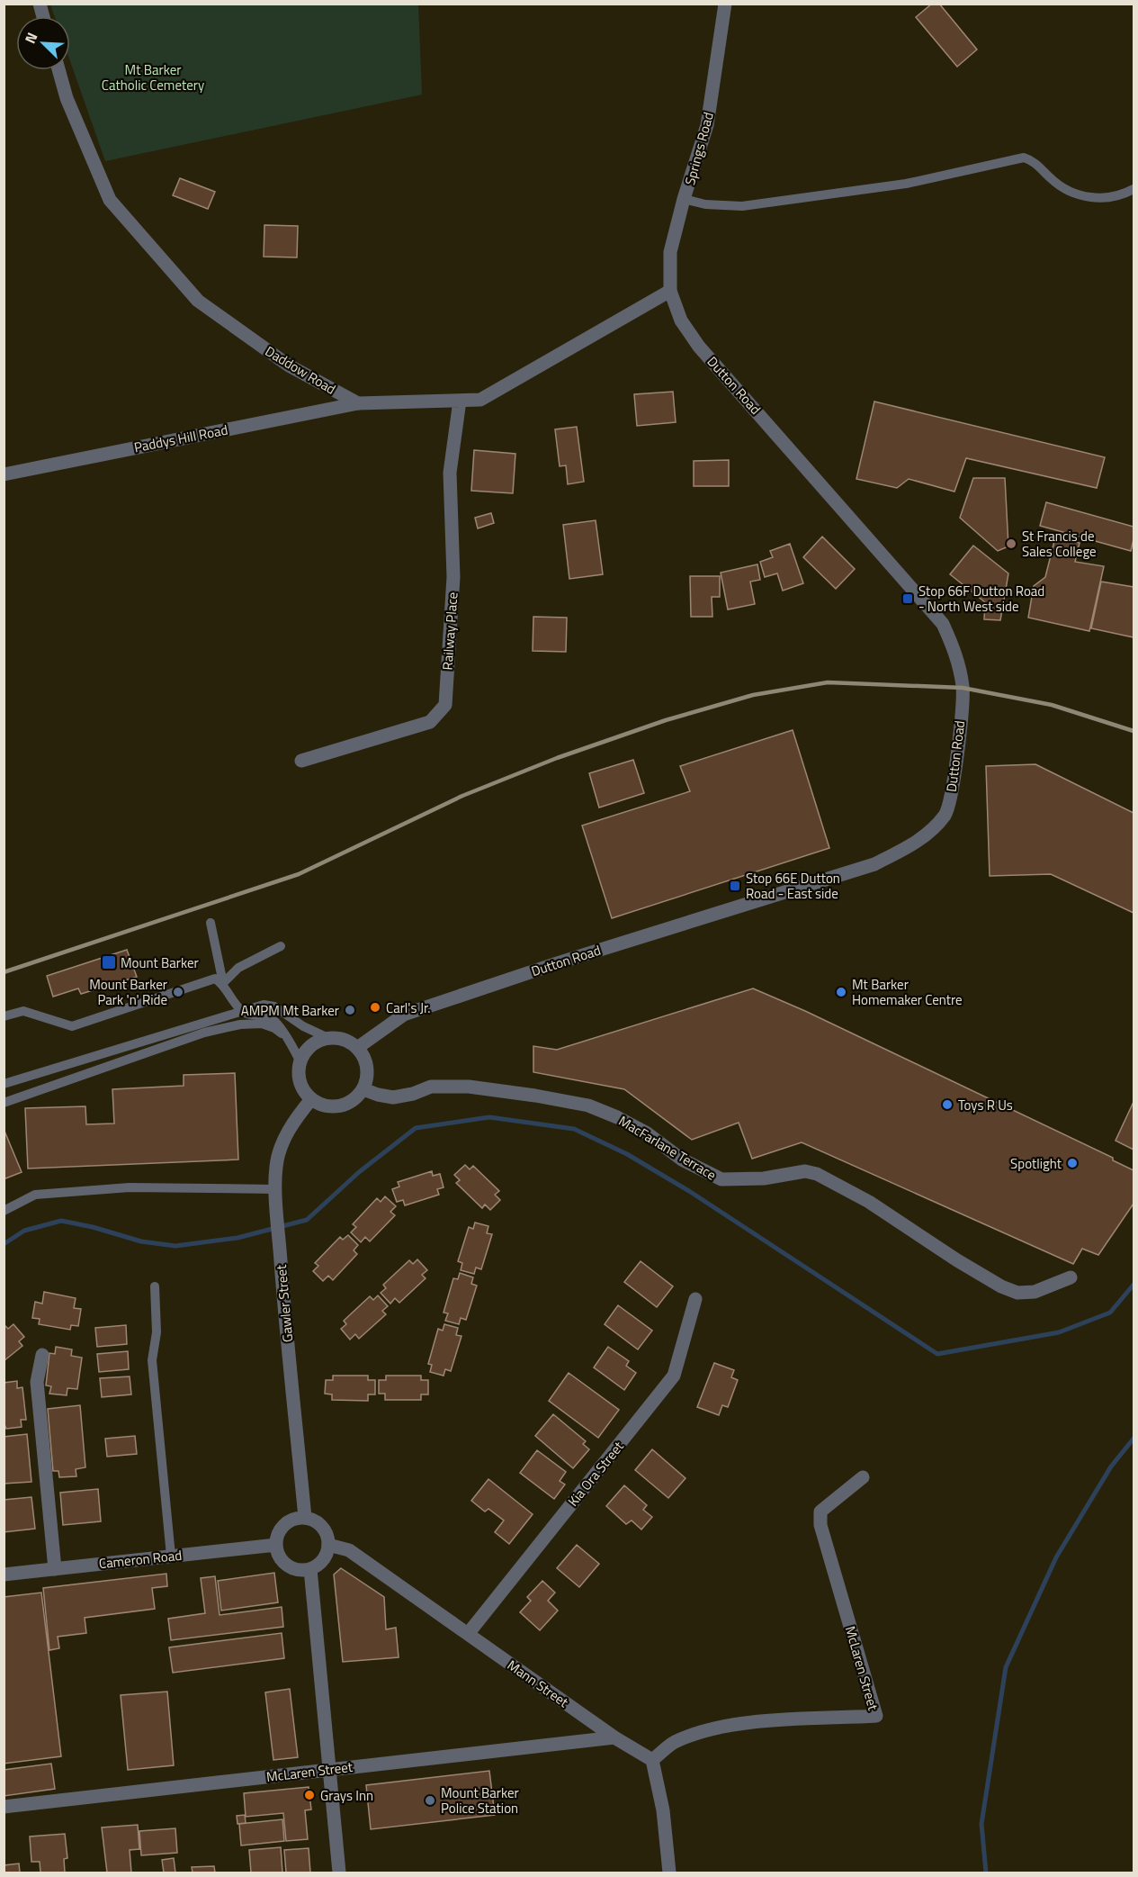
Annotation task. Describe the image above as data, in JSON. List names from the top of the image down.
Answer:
{
  "streets": {
    "street": [
      "Springs Road",
      "Daddow Road",
      "Dutton Road",
      "Paddys Hill Road",
      "Railway Place",
      "MacFarlane Terrace",
      "Gawler Street",
      "Kia Ora Street",
      "Cameron Road",
      "McLaren Street",
      "Mann Street"
    ]
  },
  "crossings": [
    ["Springs Road", "Dutton Road"],
    ["Daddow Road", "Paddys Hill Road"],
    ["Dutton Road", "MacFarlane Terrace"],
    ["Dutton Road", "Gawler Street"],
    ["MacFarlane Terrace", "Gawler Street"],
    ["Gawler Street", "Cameron Road"],
    ["Gawler Street", "Mann Street"],
    ["Kia Ora Street", "Mann Street"],
    ["Cameron Road", "Mann Street"],
    ["McLaren Street", "Mann Street"]
  ],
  "parks": ["Mt Barker Catholic Cemetery"],
  "places": {
    "other": [
      "St Francis de Sales College",
      "Mount Barker Park 'n' Ride",
      "Mt Barker Homemaker Centre",
      "Carl's Jr.",
      "AMPM Mt Barker",
      "Toys R Us",
      "Spotlight",
      "Grays Inn",
      "Mount Barker Police Station"
    ],
    "transit": ["Stop 66F Dutton Road - North West side", "Stop 66E Dutton Road - East side", "Mount Barker"]
  },
  "north": "top left"
}
